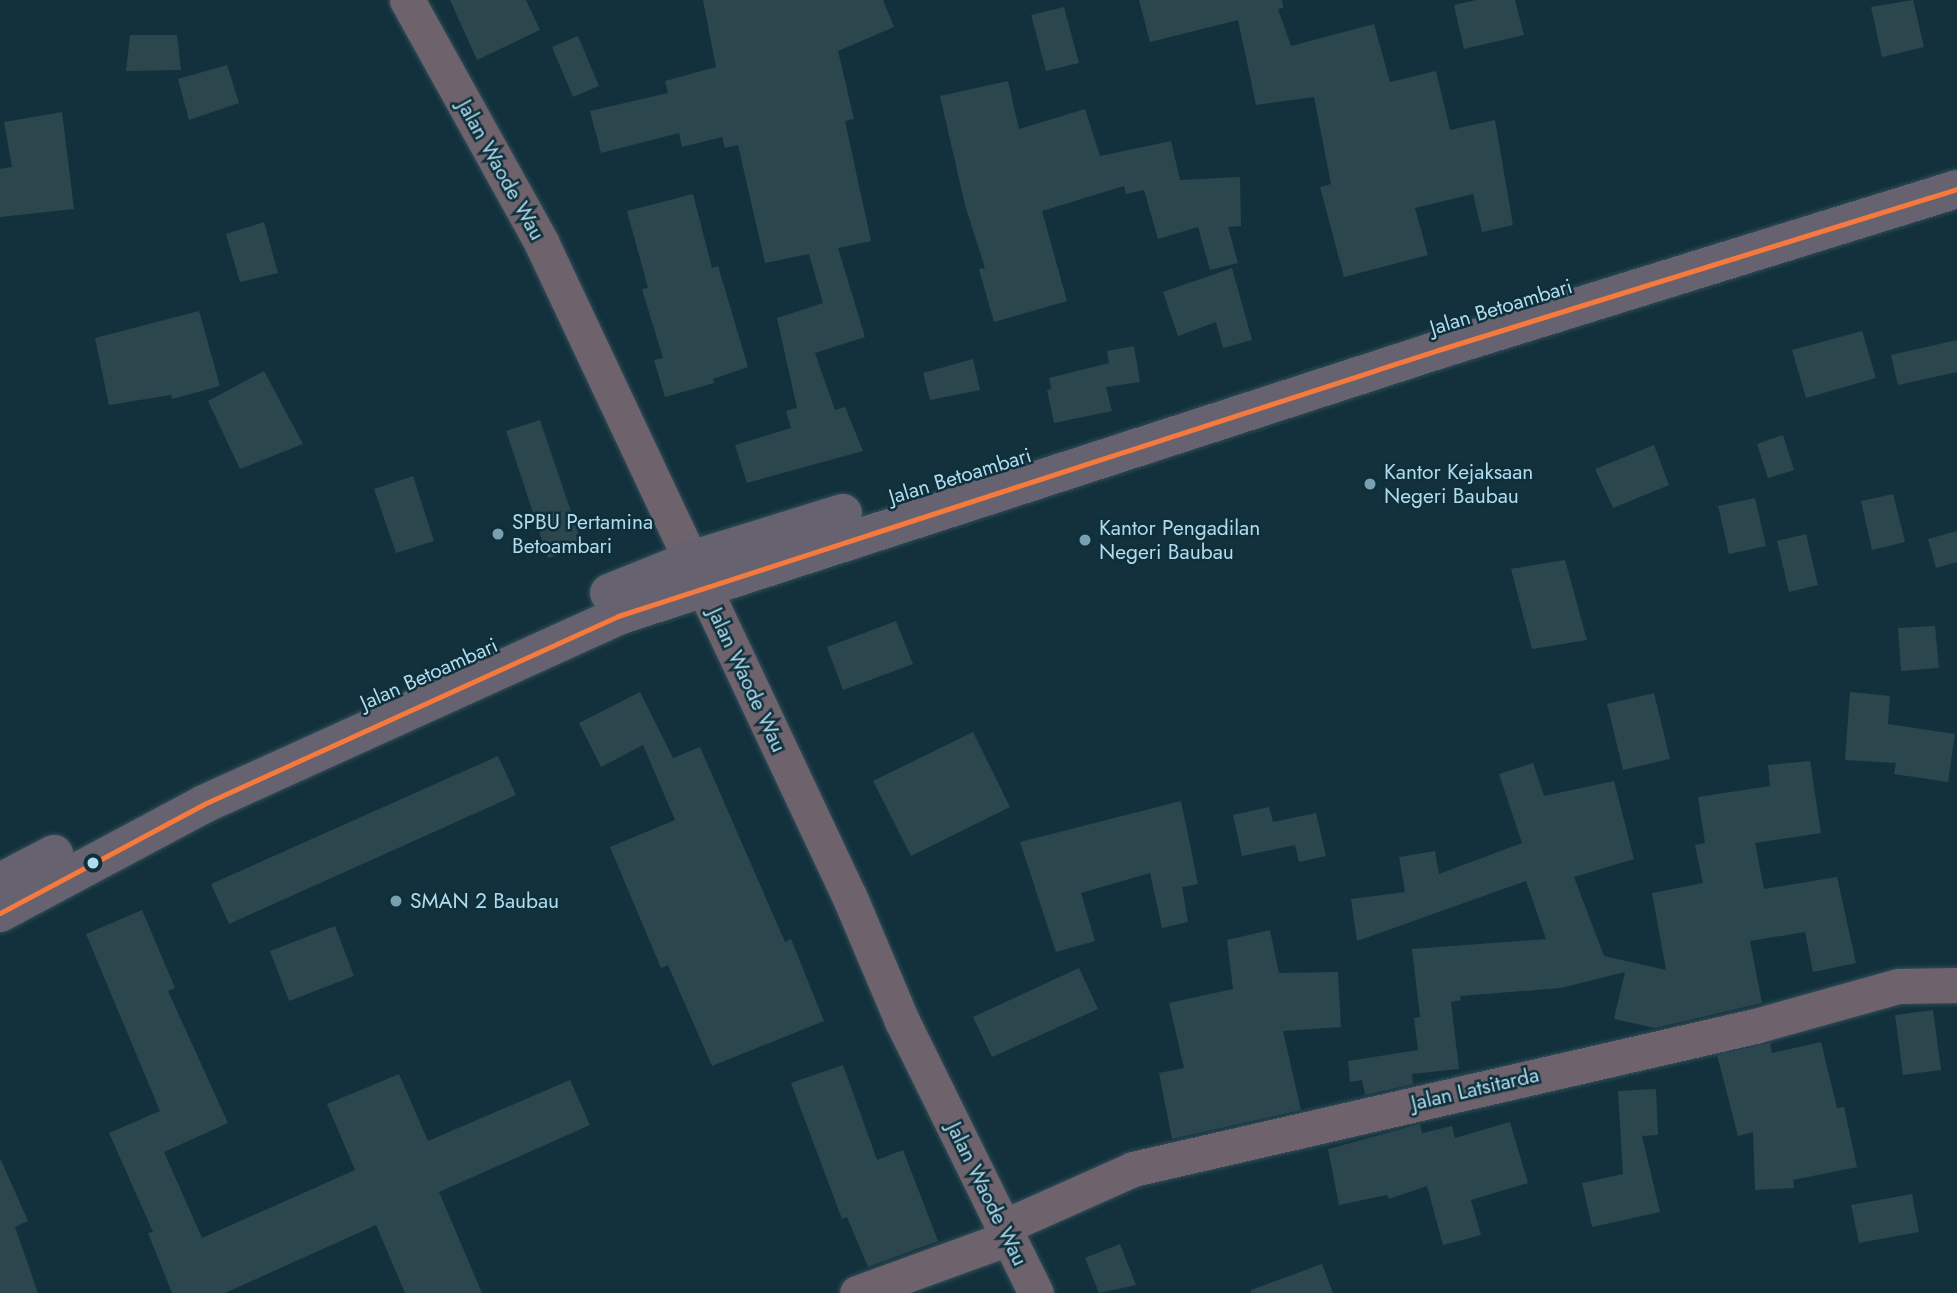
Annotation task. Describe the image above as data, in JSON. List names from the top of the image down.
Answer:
{
  "streets": {
    "main road": ["Jalan Betoambari"],
    "street": ["Jalan Waode Wau", "Jalan Latsitarda"]
  },
  "crossings": [
    ["Jalan Waode Wau", "Jalan Betoambari"],
    ["Jalan Waode Wau", "Jalan Latsitarda"]
  ],
  "places": [
    "Kantor Kejaksaan Negeri Baubau",
    "SPBU Pertamina Betoambari",
    "Kantor Pengadilan Negeri Baubau",
    "SMAN 2 Baubau"
  ]
}
